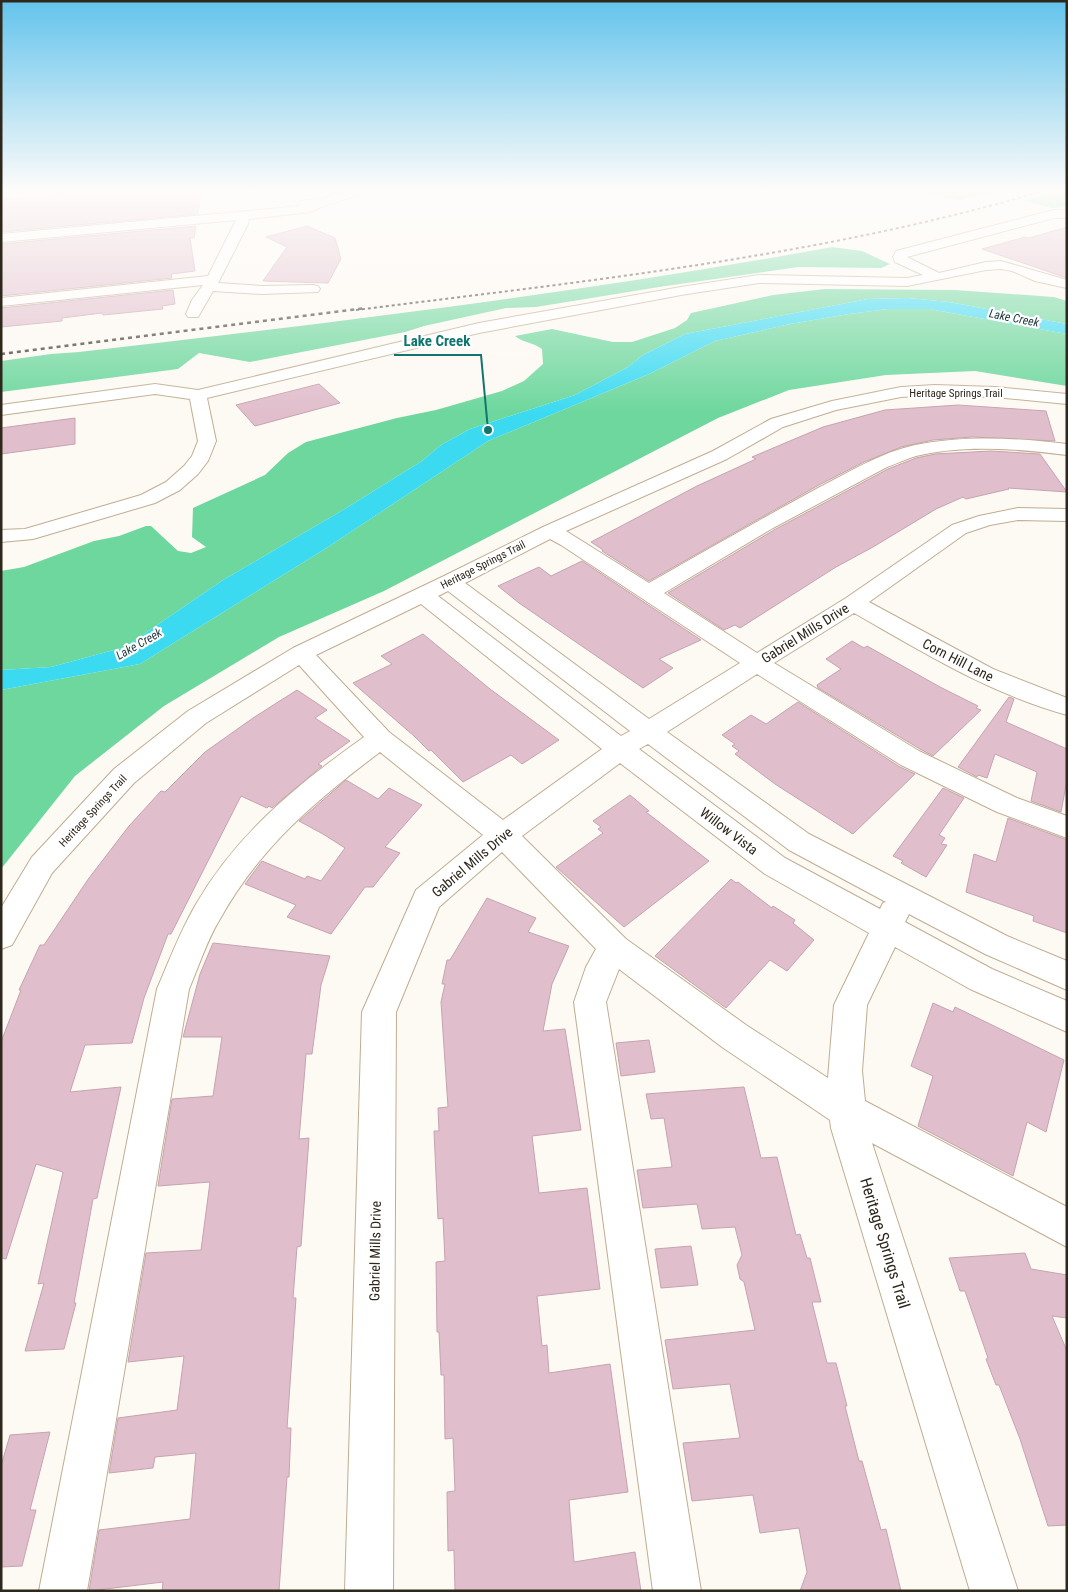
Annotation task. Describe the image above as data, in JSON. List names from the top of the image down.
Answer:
{
  "streets": {
    "street": [
      "Heritage Springs Trail",
      "Gabriel Mills Drive",
      "Corn Hill Lane",
      "Willow Vista"
    ]
  },
  "crossings": [
    ["Heritage Springs Trail", "Willow Vista"],
    ["Gabriel Mills Drive", "Corn Hill Lane"],
    ["Gabriel Mills Drive", "Willow Vista"]
  ],
  "water": ["Lake Creek"],
  "places": ["Lake Creek"]
}
